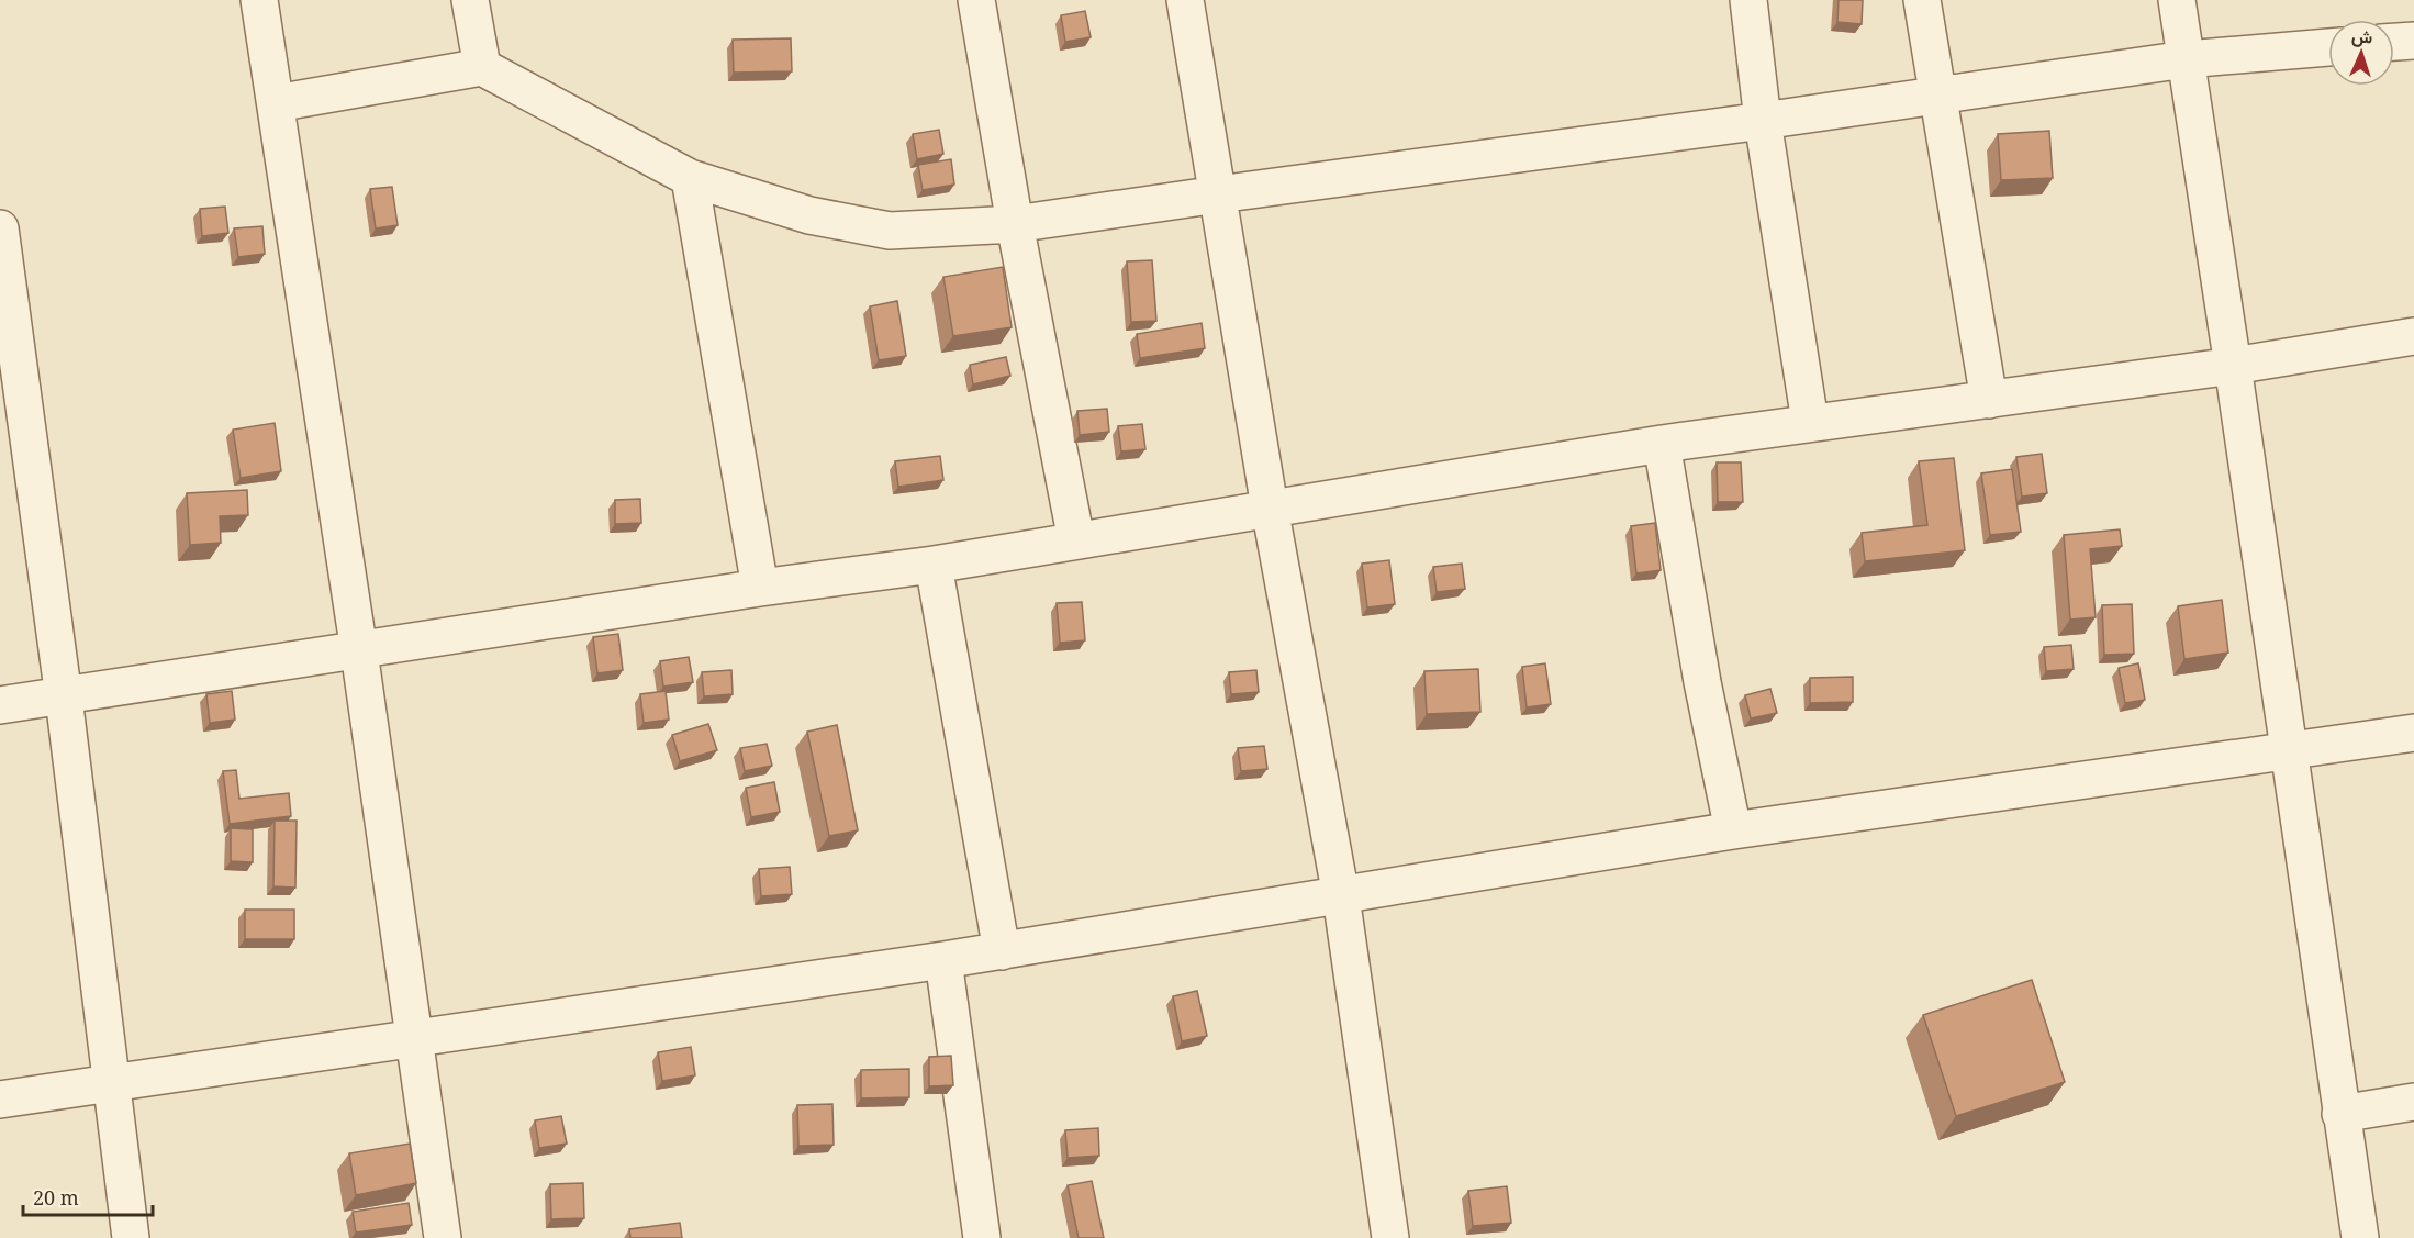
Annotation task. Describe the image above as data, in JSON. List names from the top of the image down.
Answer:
{
  "scale_bar": "20 m",
  "north": "top"
}
